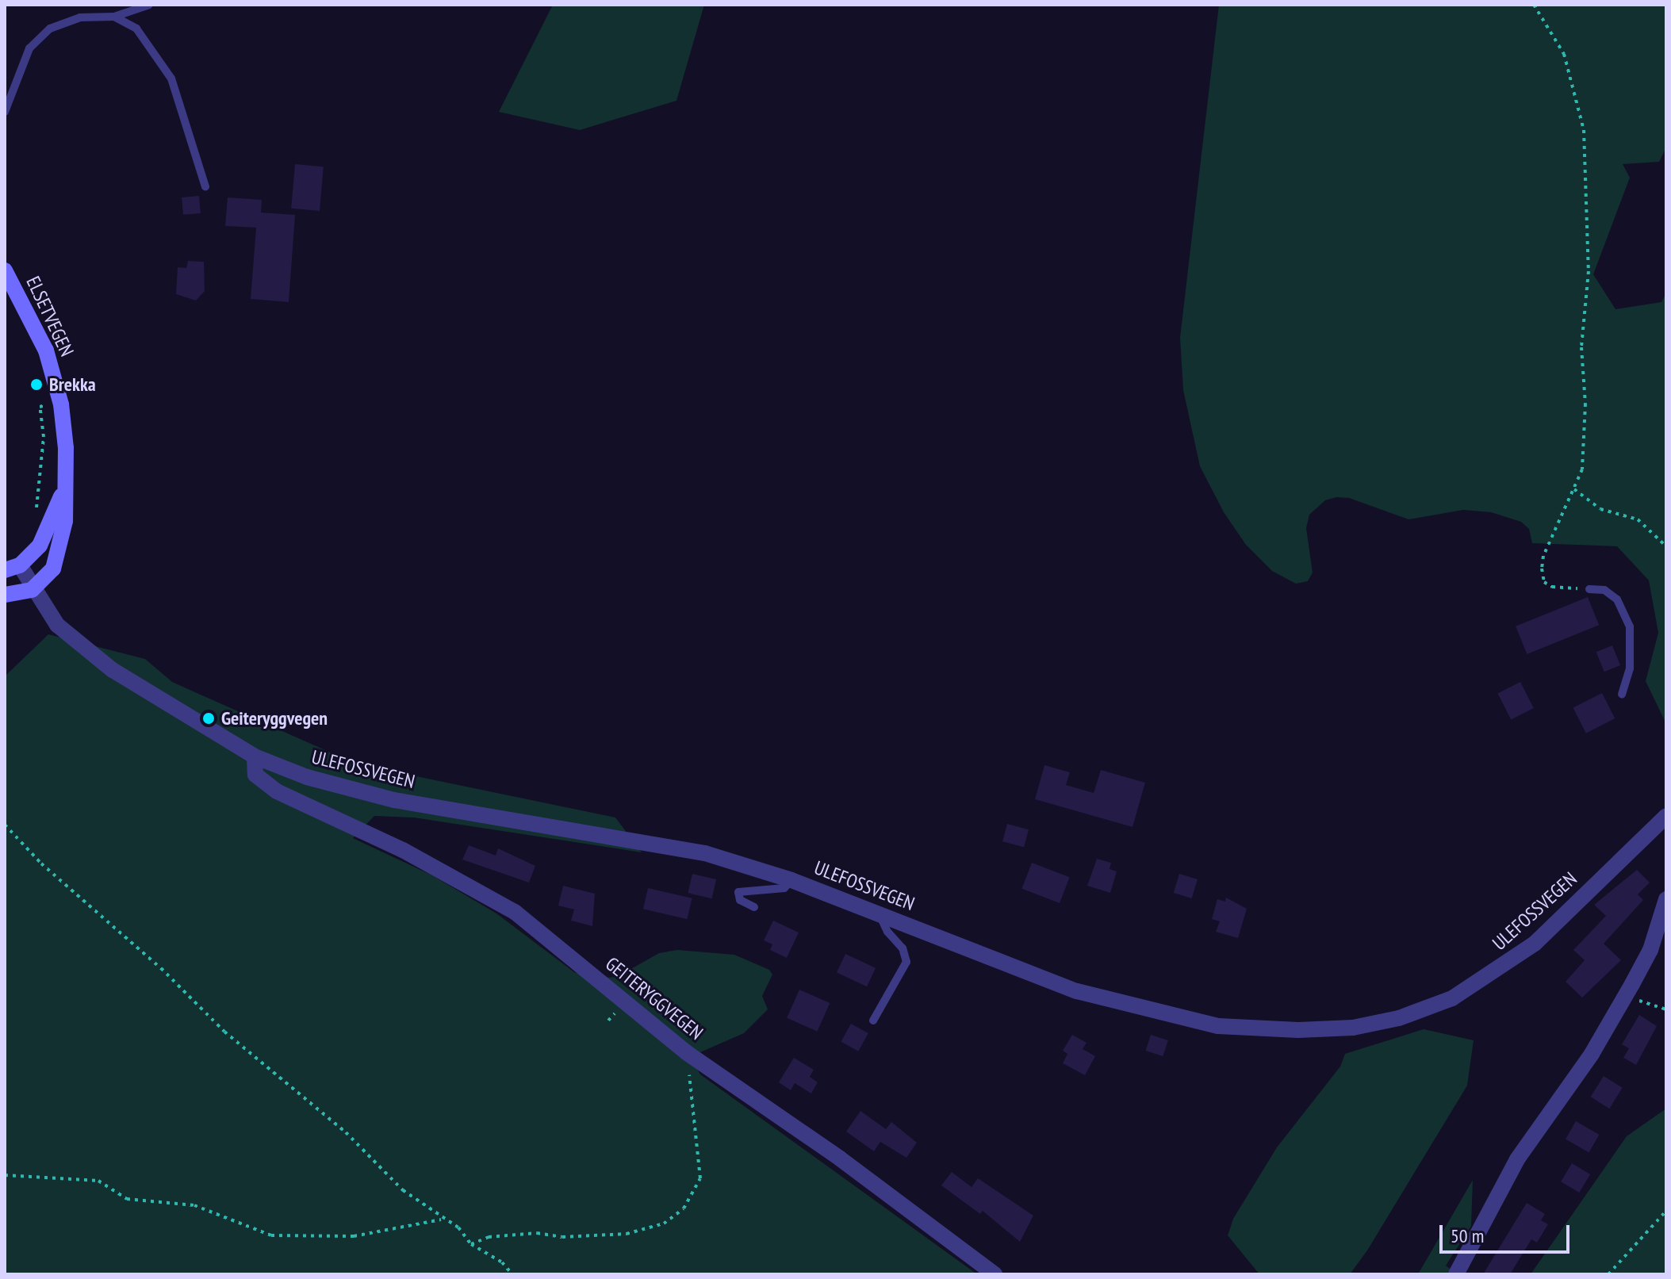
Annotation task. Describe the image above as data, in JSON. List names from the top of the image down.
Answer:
{
  "streets": {
    "main road": ["ELSETVEGEN"],
    "street": ["ULEFOSSVEGEN", "GEITERYGGVEGEN"]
  },
  "crossings": [
    ["ELSETVEGEN", "ULEFOSSVEGEN"],
    ["ULEFOSSVEGEN", "GEITERYGGVEGEN"]
  ],
  "places": ["Brekka", "Geiteryggvegen"],
  "scale_bar": "50 m"
}
